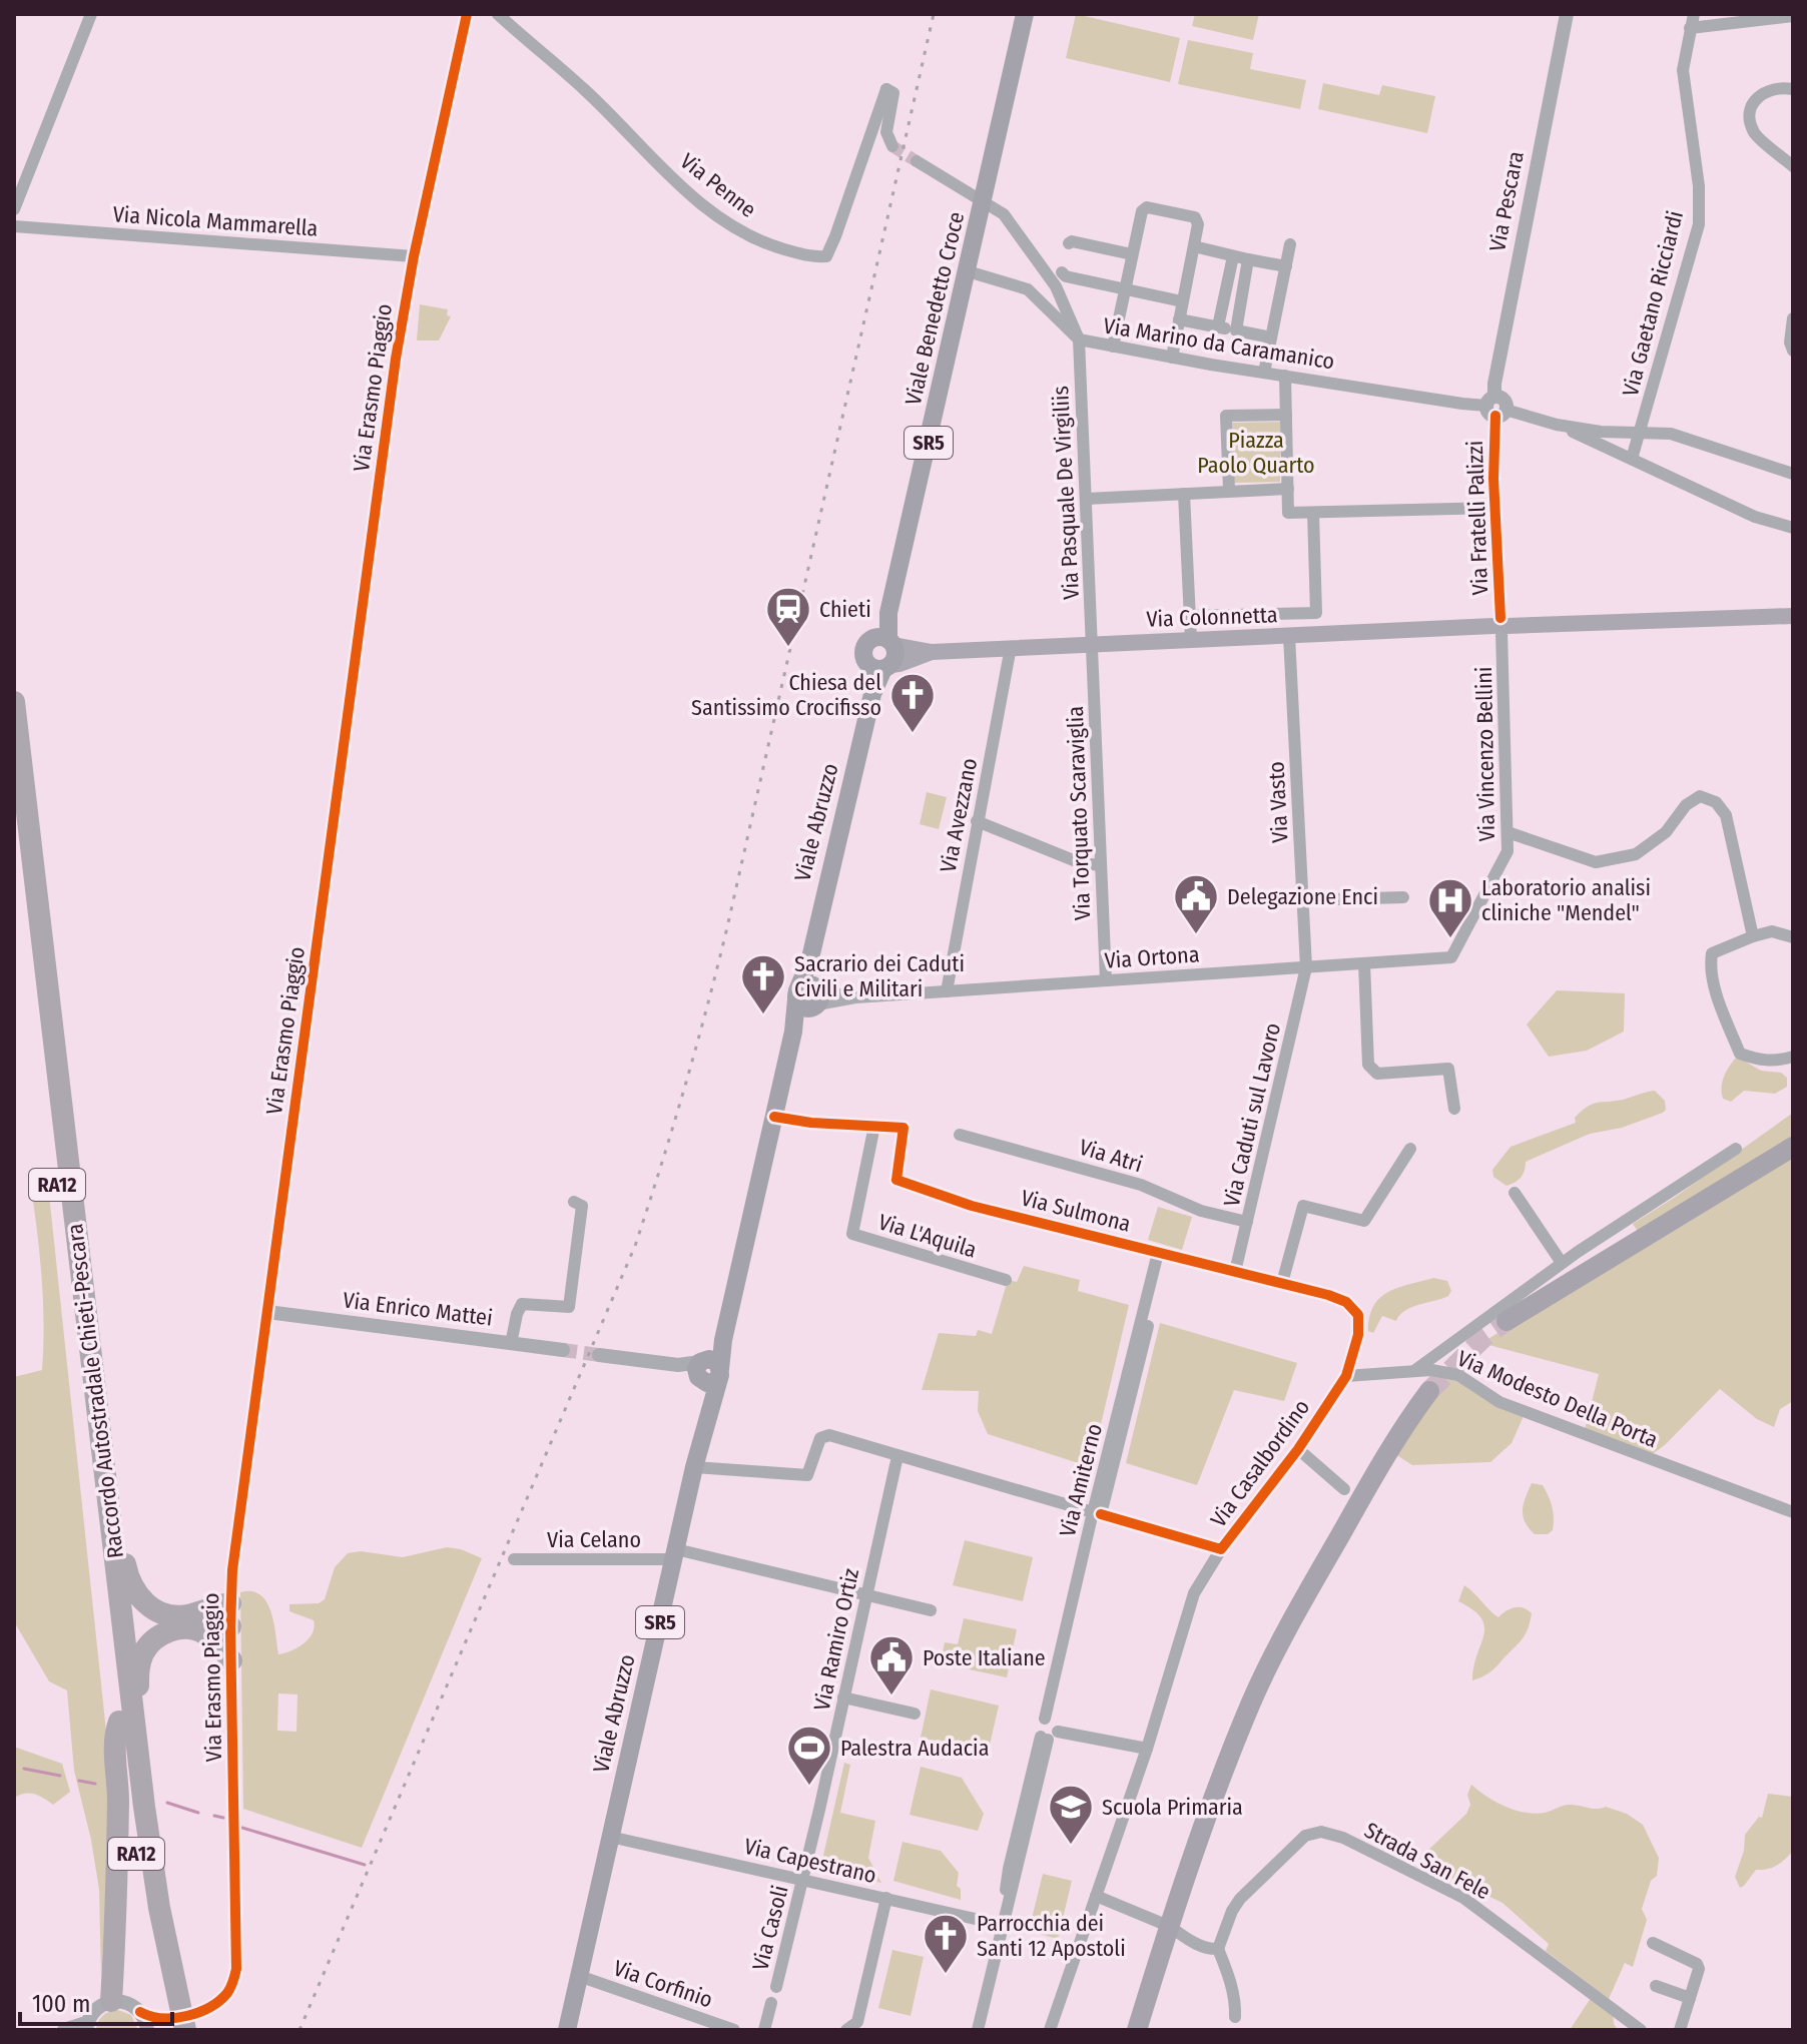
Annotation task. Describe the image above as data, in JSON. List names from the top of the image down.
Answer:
{
  "streets": {
    "highway": ["RA12", "Raccordo Autostradale Chieti-Pescara"],
    "main road": [
      "Viale Benedetto Croce",
      "SR5",
      "Via Colonnetta",
      "Viale Abruzzo"
    ],
    "street": [
      "Via Penne",
      "Via Pescara",
      "Via Nicola Mammarella",
      "Via Gaetano Ricciardi",
      "Via Marino da Caramanico",
      "Via Erasmo Piaggio",
      "Via Pasquale De Virgiliis",
      "Via Fratelli Palizzi",
      "Via Vincenzo Bellini",
      "Via Vasto",
      "Via Torquato Scaraviglia",
      "Via Avezzano",
      "Via Ortona",
      "Via Caduti sul Lavoro",
      "Via Atri",
      "Via Sulmona",
      "Via L'Aquila",
      "Via Enrico Mattei",
      "Via Modesto Della Porta",
      "Via Casalbordino",
      "Via Amiterno",
      "Via Celano",
      "Via Ramiro Ortiz",
      "Via Capestrano",
      "Strada San Fele",
      "Via Casoli",
      "Via Corfinio"
    ]
  },
  "crossings": [
    ["Via Pescara", "Via Marino da Caramanico"],
    ["Via Pescara", "Via Fratelli Palizzi"],
    ["Via Nicola Mammarella", "Via Erasmo Piaggio"],
    ["Viale Benedetto Croce", "Via Marino da Caramanico"],
    ["Viale Benedetto Croce", "SR5"],
    ["Viale Benedetto Croce", "Via Pasquale De Virgiliis"],
    ["Via Marino da Caramanico", "Via Pasquale De Virgiliis"],
    ["Via Marino da Caramanico", "Via Fratelli Palizzi"],
    ["Via Erasmo Piaggio", "Via Enrico Mattei"],
    ["Via Erasmo Piaggio", "Raccordo Autostradale Chieti-Pescara"],
    ["SR5", "Viale Abruzzo"],
    ["Via Pasquale De Virgiliis", "Via Colonnetta"],
    ["Via Pasquale De Virgiliis", "Via Torquato Scaraviglia"],
    ["Via Fratelli Palizzi", "Via Colonnetta"],
    ["Via Fratelli Palizzi", "Via Vincenzo Bellini"],
    ["Via Colonnetta", "Via Vincenzo Bellini"],
    ["Via Colonnetta", "Via Vasto"],
    ["Via Colonnetta", "Via Torquato Scaraviglia"],
    ["Via Colonnetta", "Via Avezzano"],
    ["Via Vincenzo Bellini", "Via Ortona"],
    ["Via Vasto", "Via Ortona"],
    ["Via Vasto", "Via Caduti sul Lavoro"],
    ["Via Torquato Scaraviglia", "Via Ortona"],
    ["Via Avezzano", "Via Ortona"],
    ["Viale Abruzzo", "Via Ortona"],
    ["Viale Abruzzo", "Via Sulmona"],
    ["Viale Abruzzo", "Via Celano"],
    ["Viale Abruzzo", "Via Capestrano"],
    ["Viale Abruzzo", "Via Corfinio"],
    ["Via Ortona", "Via Caduti sul Lavoro"],
    ["Via Caduti sul Lavoro", "Via Atri"],
    ["Via Caduti sul Lavoro", "Via Sulmona"],
    ["Via Sulmona", "Via L'Aquila"],
    ["Via Sulmona", "Via Modesto Della Porta"],
    ["Via Sulmona", "Via Casalbordino"],
    ["Via Sulmona", "Via Amiterno"],
    ["Via Modesto Della Porta", "Via Casalbordino"],
    ["Via Casalbordino", "Via Amiterno"],
    ["Via Amiterno", "Via Capestrano"],
    ["Via Celano", "Via Ramiro Ortiz"],
    ["Via Ramiro Ortiz", "Via Capestrano"],
    ["Via Ramiro Ortiz", "Via Casoli"],
    ["Via Capestrano", "Via Casoli"]
  ],
  "parks": ["Piazza Paolo Quarto"],
  "places": {
    "station": ["Chieti"],
    "church": ["Chiesa del Santissimo Crocifisso", "Sacrario dei Caduti Civili e Militari", "Parrocchia dei Santi 12 Apostoli"],
    "public building": ["Delegazione Enci", "Poste Italiane"],
    "hospital": ["Laboratorio analisi cliniche \"Mendel\""],
    "sports": ["Palestra Audacia"],
    "school or university": ["Scuola Primaria"]
  },
  "scale_bar": "100 m"
}
